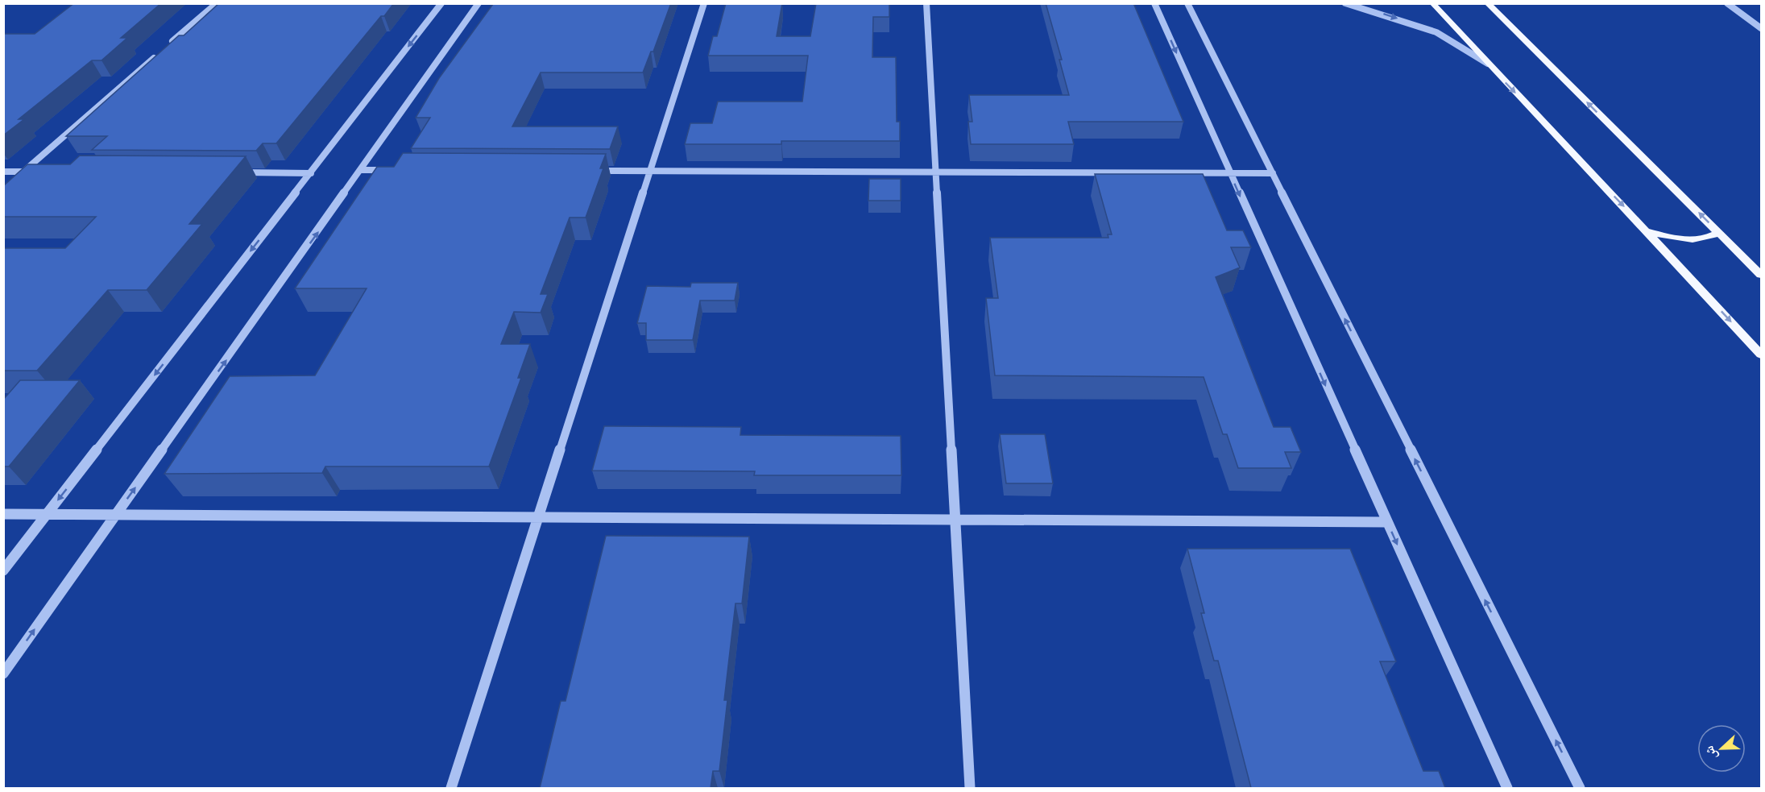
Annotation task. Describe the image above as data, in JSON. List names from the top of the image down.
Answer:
{
  "north": "left"
}
